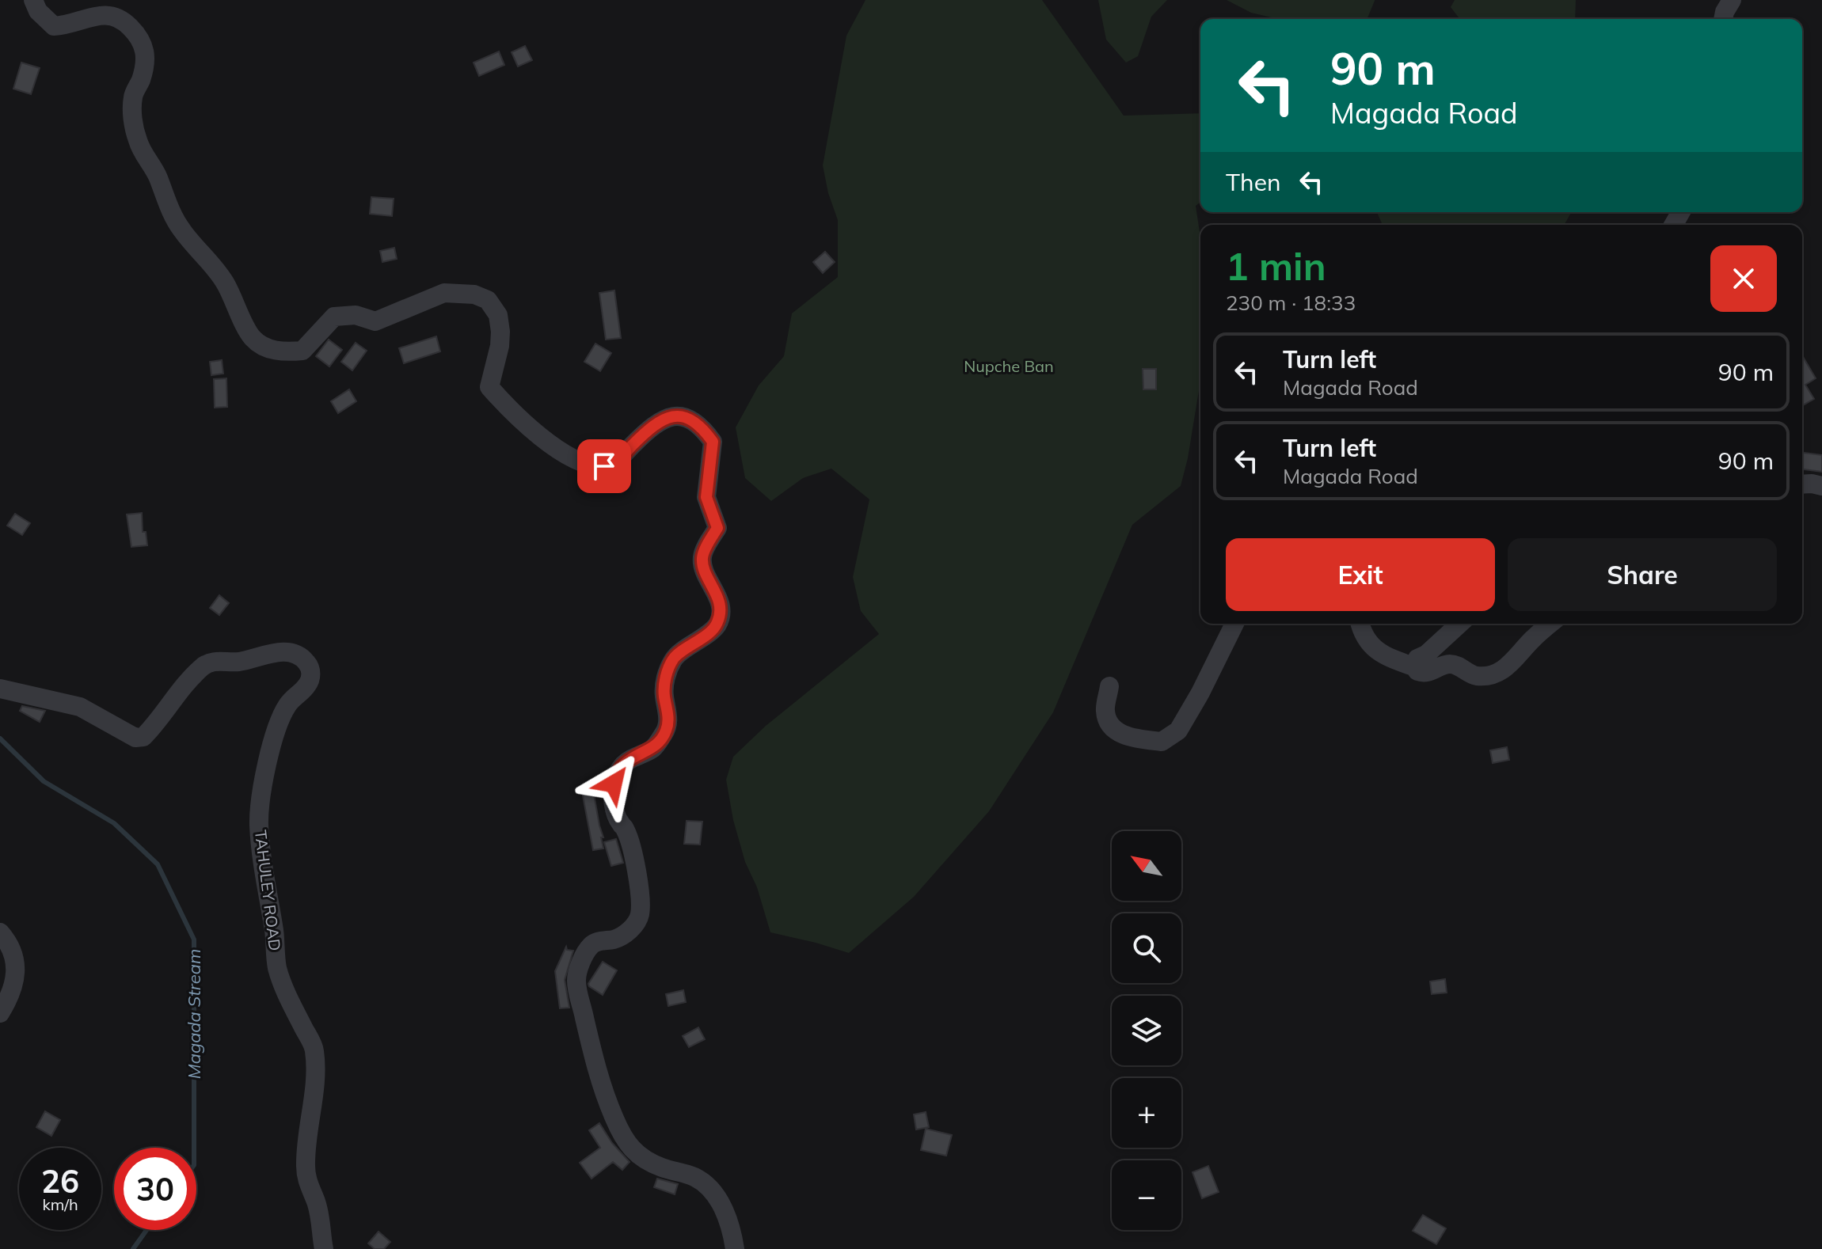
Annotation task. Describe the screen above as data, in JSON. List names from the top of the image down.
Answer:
{
  "streets": {
    "street": ["TAHULEY ROAD"]
  },
  "water": ["Magada Stream"],
  "parks": ["Nupche Ban"],
  "north": "top left",
  "page": {
    "turn": ["90 m", "Magada Road"],
    "then": "Then",
    "heading": ["1 min", "230 m · 18:33"],
    "list": [
      {
        "name": "Turn left",
        "note": "Magada Road",
        "value": "90 m"
      },
      {
        "name": "Turn left",
        "note": "Magada Road",
        "value": "90 m"
      }
    ],
    "buttons": ["Exit", "Share"],
    "map_buttons": ["+", "−"],
    "speed": "26 km/h",
    "limit": "30"
  }
}
